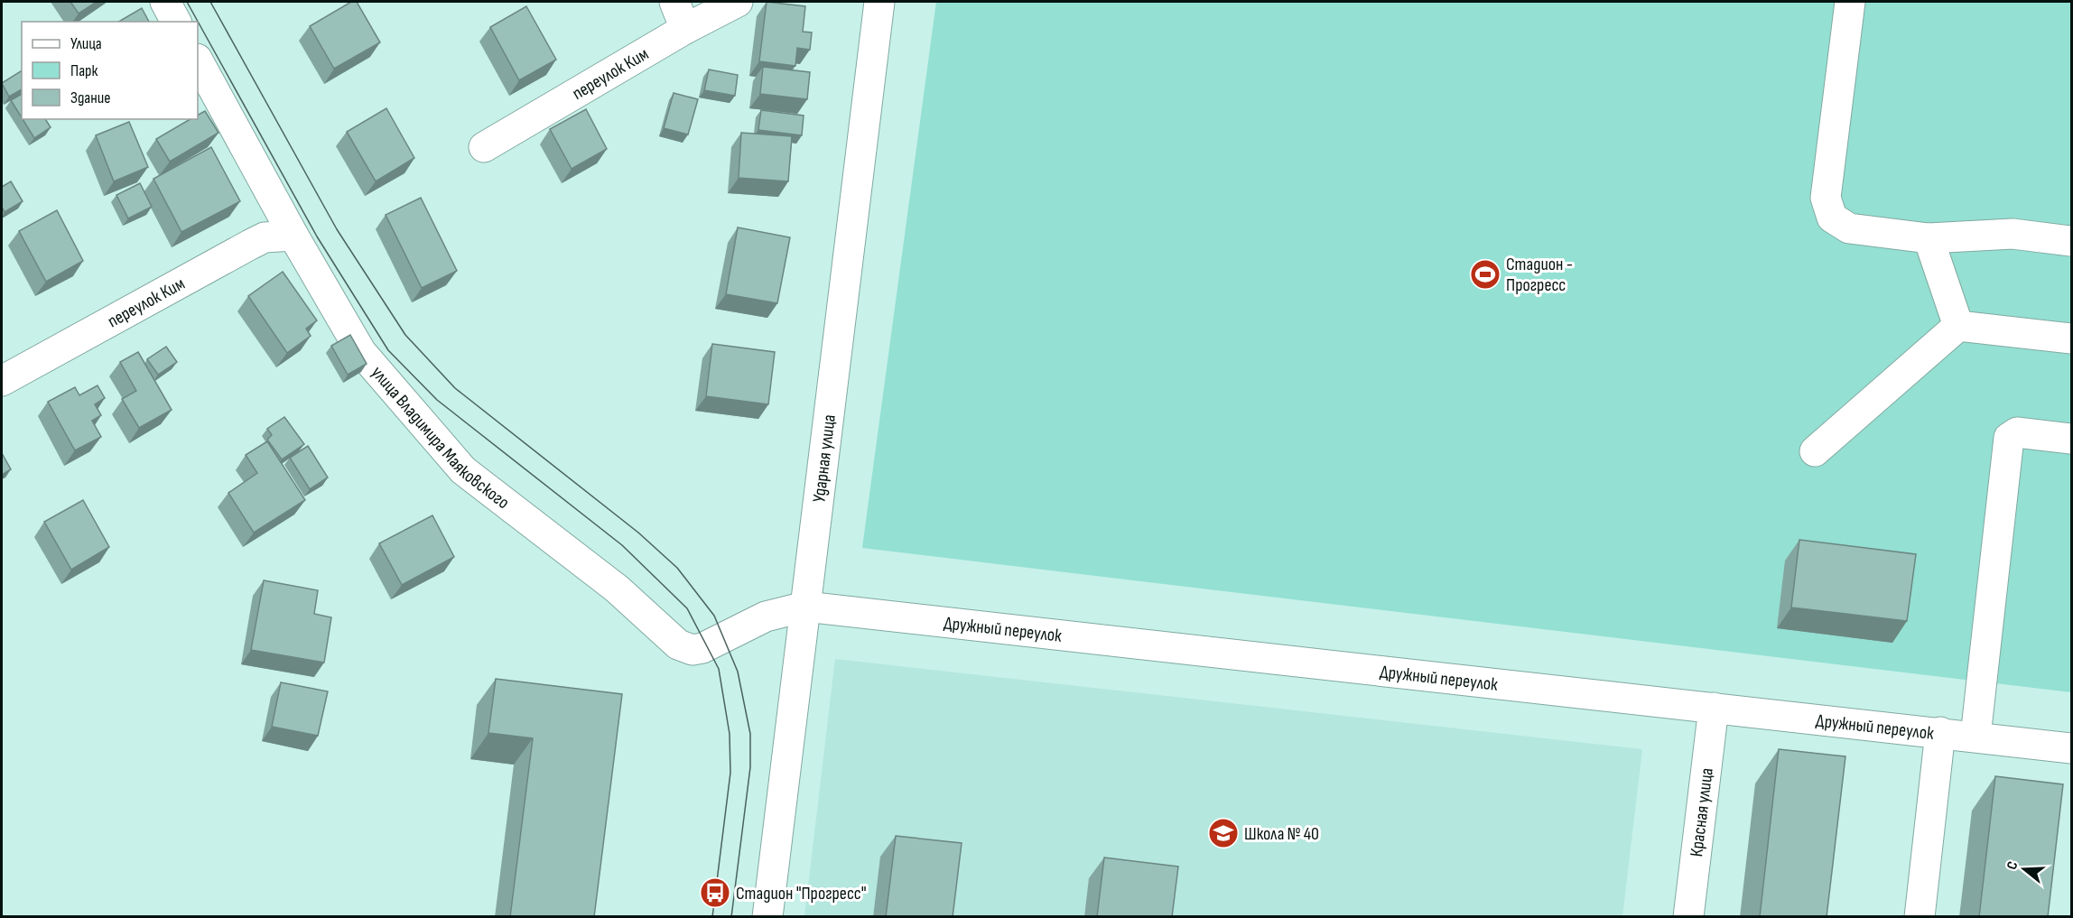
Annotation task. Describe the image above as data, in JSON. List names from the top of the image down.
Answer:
{
  "streets": {
    "street": [
      "переулок Ким",
      "улица Владимира Маяковского",
      "Ударная улица",
      "Дружный переулок",
      "Красная улица"
    ]
  },
  "crossings": [
    ["переулок Ким", "улица Владимира Маяковского"],
    ["улица Владимира Маяковского", "Ударная улица"],
    ["улица Владимира Маяковского", "Дружный переулок"],
    ["Ударная улица", "Дружный переулок"],
    ["Дружный переулок", "Красная улица"]
  ],
  "places": {
    "sports": ["Стадион - Прогресс"],
    "school or university": ["Школа № 40"],
    "bus stop": ["Стадион \"Прогресс\""]
  },
  "legend": ["Улица", "Парк", "Здание"],
  "north": "left"
}
